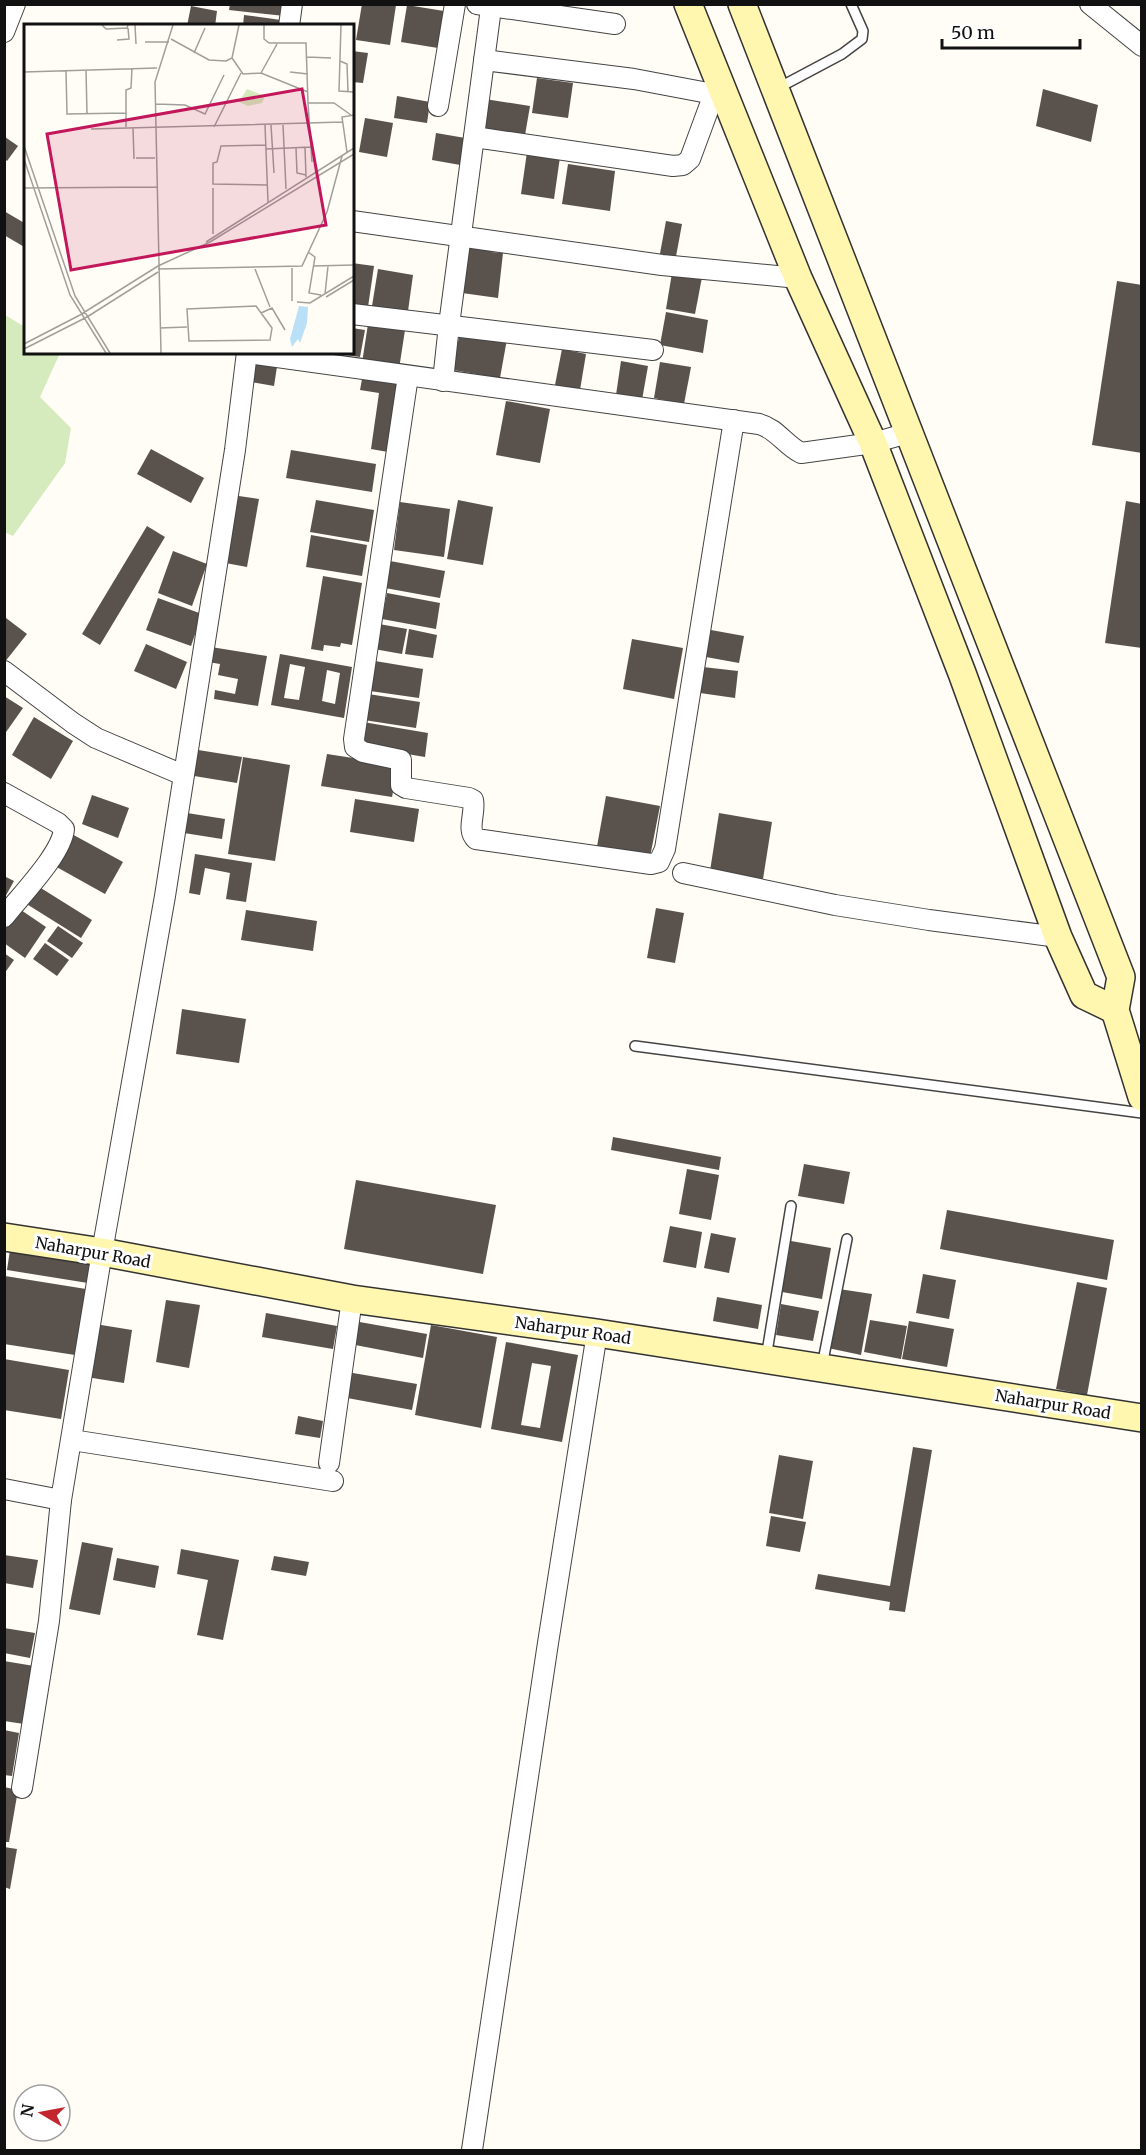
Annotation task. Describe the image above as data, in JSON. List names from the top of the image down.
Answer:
{
  "streets": {
    "street": ["Naharpur Road"]
  },
  "scale_bar": "50 m",
  "north": "left"
}
